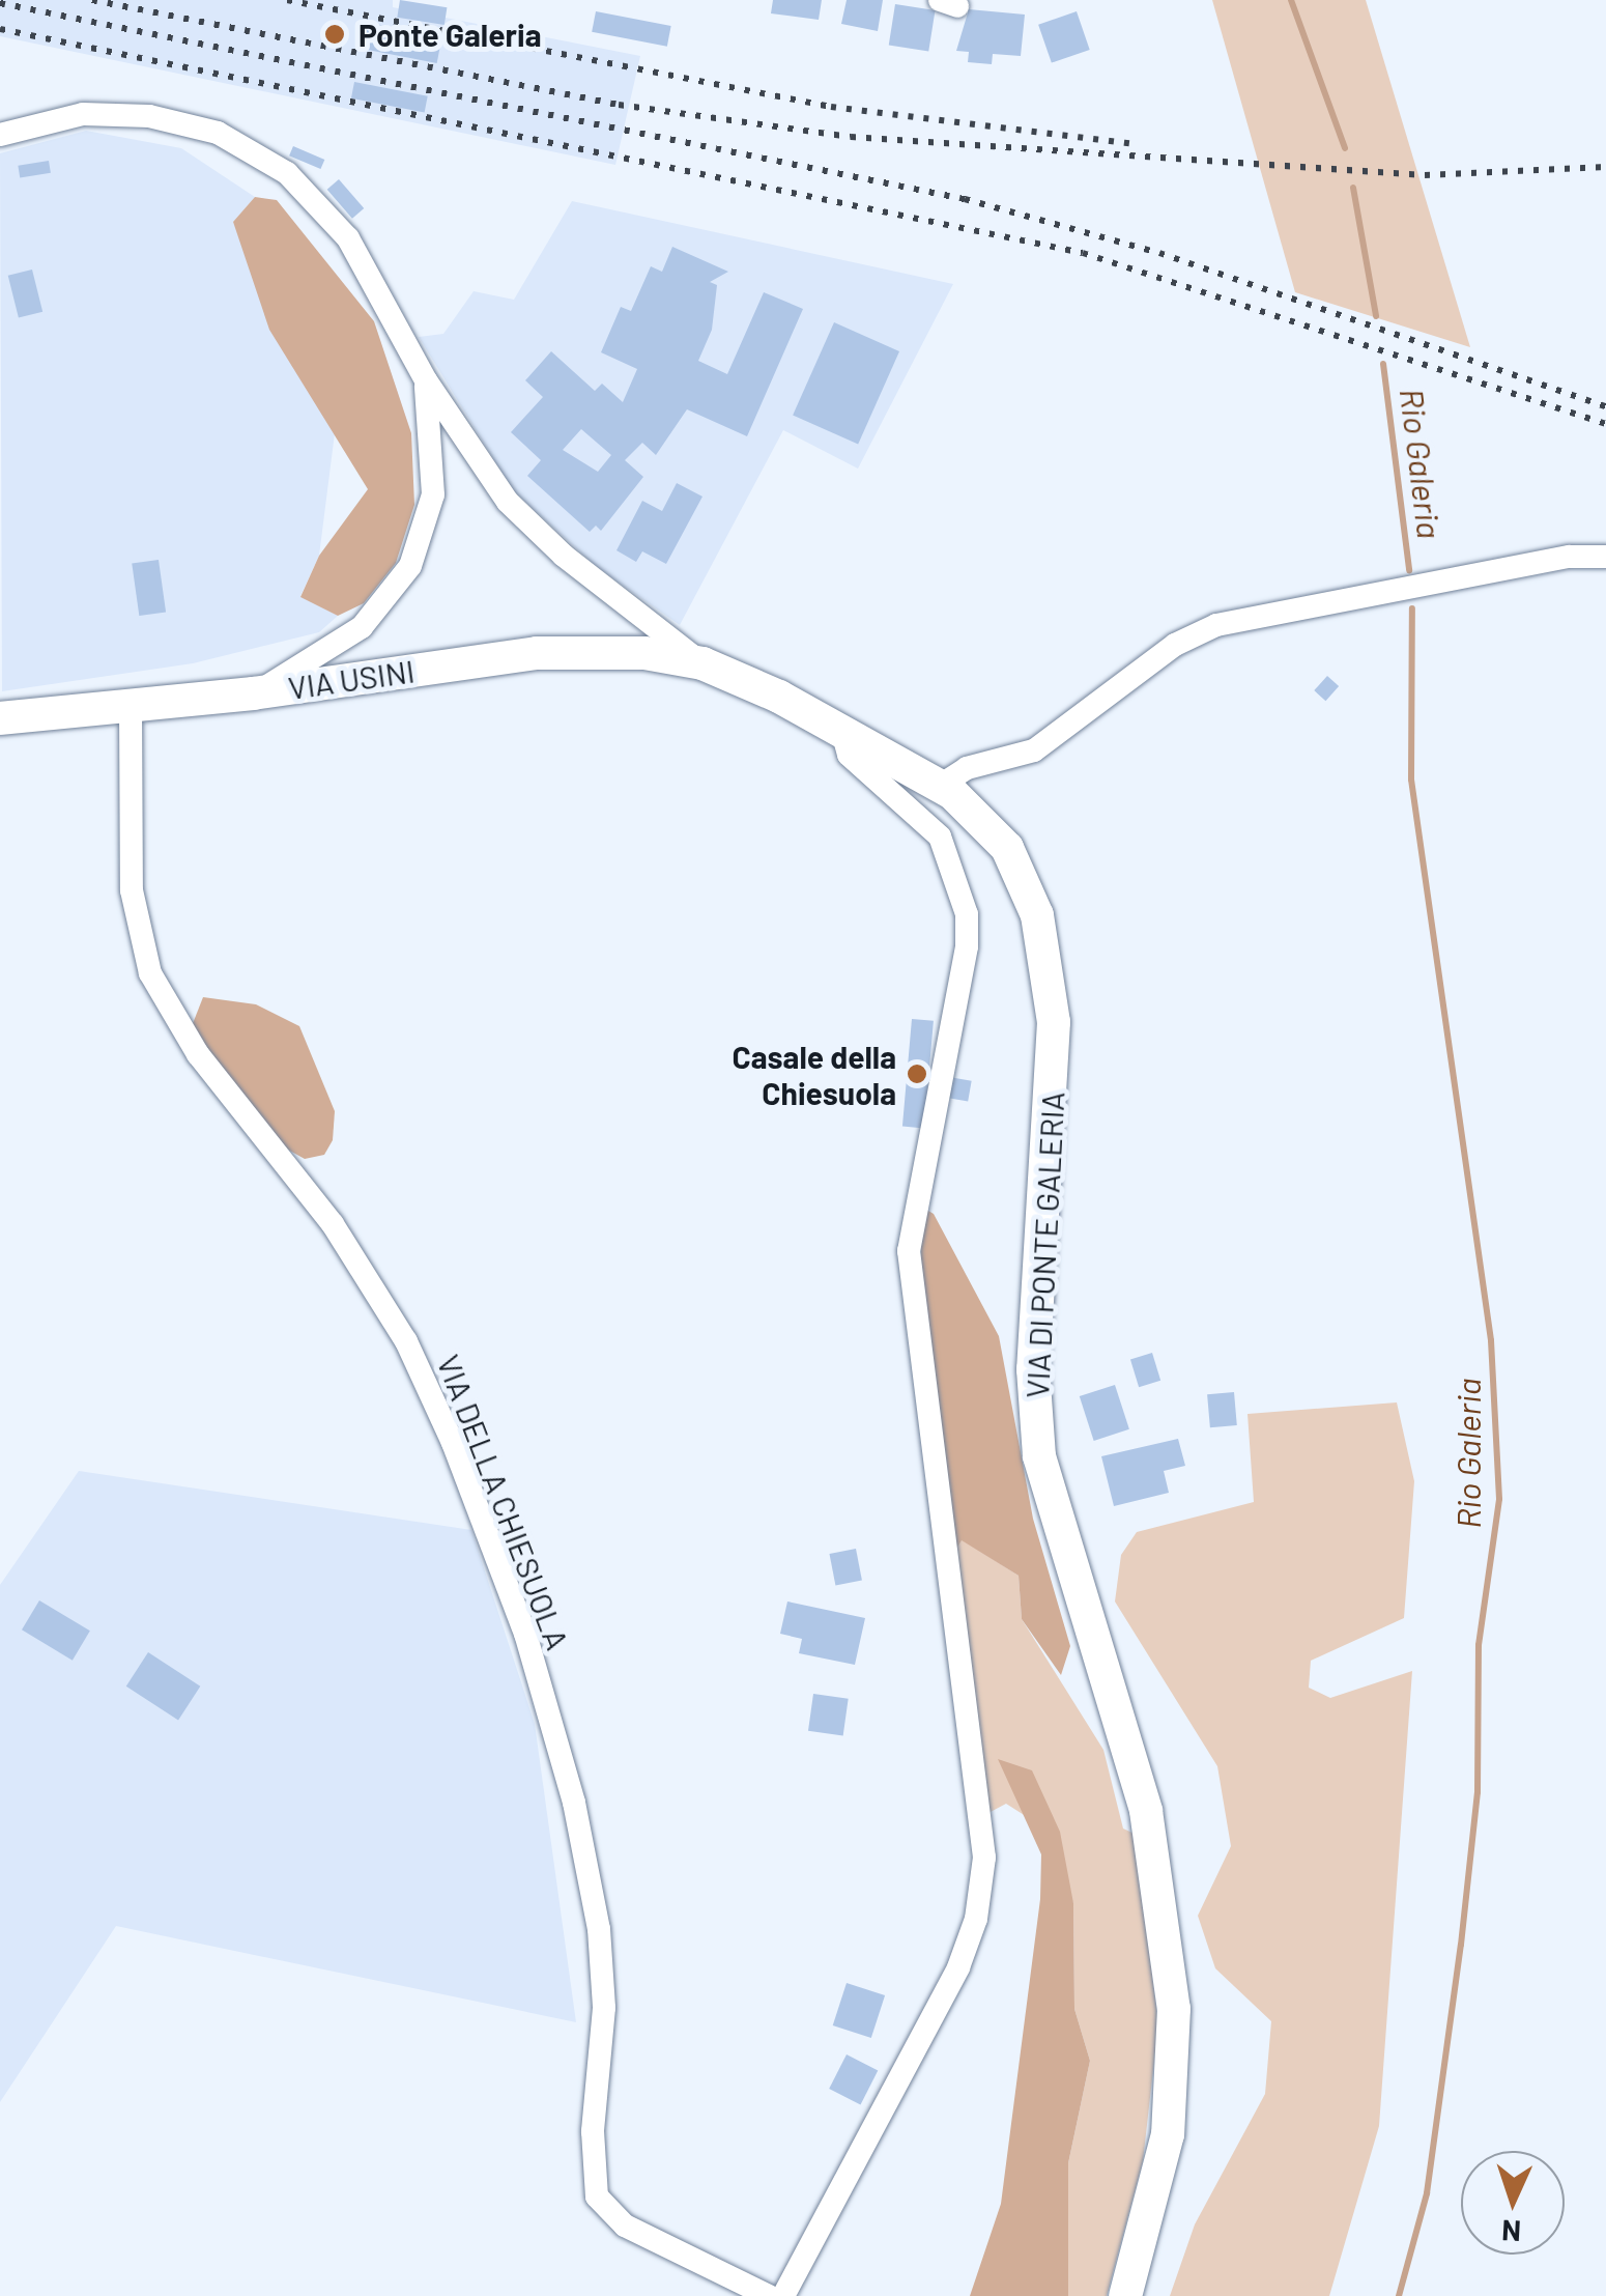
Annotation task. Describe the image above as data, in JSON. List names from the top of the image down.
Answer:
{
  "streets": {
    "main road": ["VIA USINI", "VIA DI PONTE GALERIA"],
    "street": ["VIA DELLA CHIESUOLA"]
  },
  "crossings": [
    ["VIA USINI", "VIA DI PONTE GALERIA"],
    ["VIA USINI", "VIA DELLA CHIESUOLA"]
  ],
  "water": ["Rio Galeria"],
  "places": ["Ponte Galeria", "Casale della Chiesuola"],
  "north": "bottom"
}
